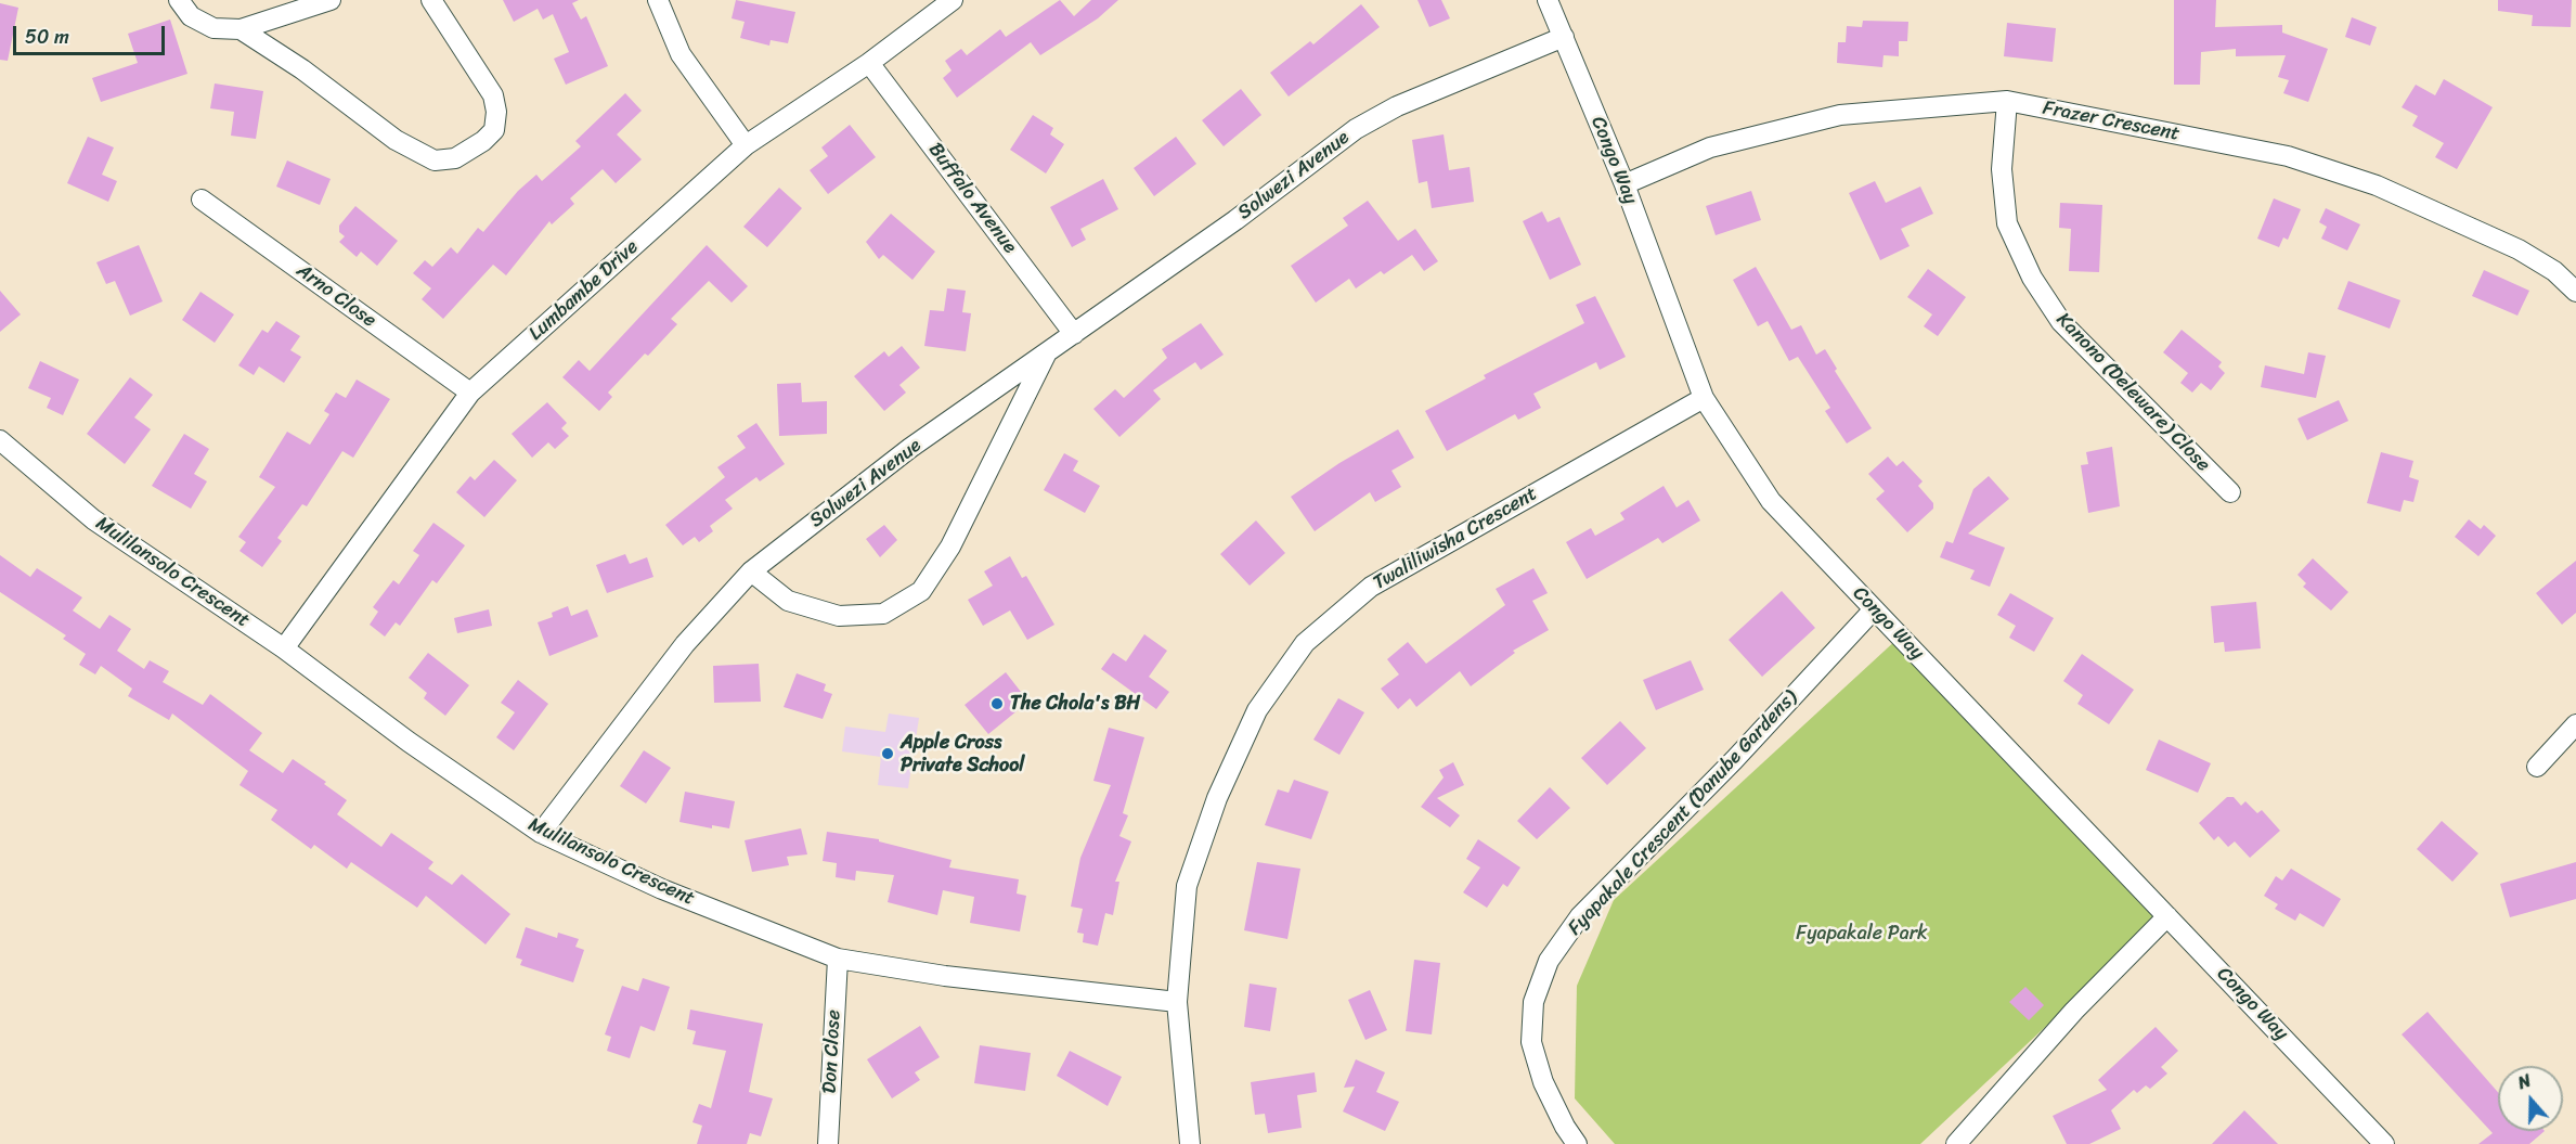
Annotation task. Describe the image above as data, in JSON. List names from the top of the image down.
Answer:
{
  "streets": {
    "street": [
      "Frazer Crescent",
      "Congo Way",
      "Solwezi Avenue",
      "Buffalo Avenue",
      "Lumbambe Drive",
      "Arno Close",
      "Kanono (Deleware) Close",
      "Twaliliwisha Crescent",
      "Mulilansolo Crescent",
      "Fyapakale Crescent (Danube Gardens)",
      "Don Close"
    ]
  },
  "crossings": [
    ["Frazer Crescent", "Congo Way"],
    ["Frazer Crescent", "Kanono (Deleware) Close"],
    ["Congo Way", "Solwezi Avenue"],
    ["Congo Way", "Twaliliwisha Crescent"],
    ["Congo Way", "Fyapakale Crescent (Danube Gardens)"],
    ["Solwezi Avenue", "Buffalo Avenue"],
    ["Solwezi Avenue", "Mulilansolo Crescent"],
    ["Buffalo Avenue", "Lumbambe Drive"],
    ["Lumbambe Drive", "Arno Close"],
    ["Lumbambe Drive", "Mulilansolo Crescent"],
    ["Twaliliwisha Crescent", "Mulilansolo Crescent"],
    ["Mulilansolo Crescent", "Don Close"]
  ],
  "parks": ["Fyapakale Park"],
  "places": ["The Chola's BH", "Apple Cross Private School"],
  "scale_bar": "50 m",
  "north": "top"
}
